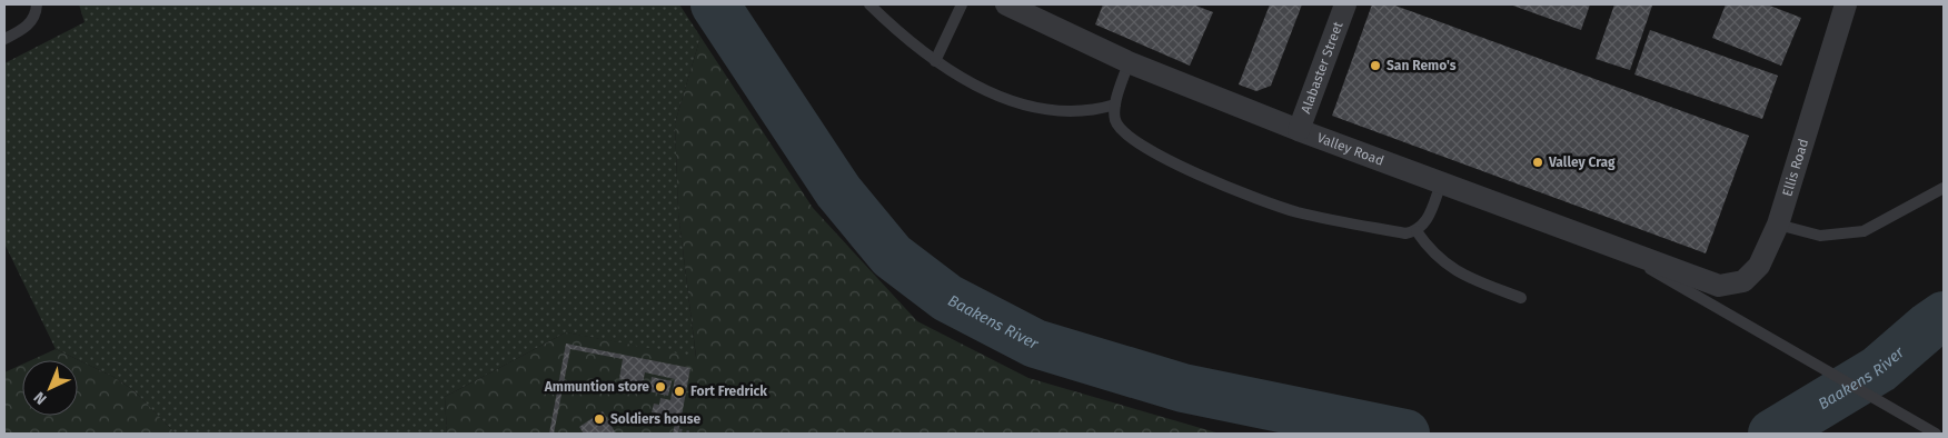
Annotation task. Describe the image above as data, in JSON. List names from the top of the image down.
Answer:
{
  "streets": {
    "street": ["Alabaster Street", "Valley Road", "Ellis Road"]
  },
  "crossings": [
    ["Alabaster Street", "Valley Road"],
    ["Valley Road", "Ellis Road"]
  ],
  "water": ["Baakens River"],
  "places": [
    "San Remo's",
    "Valley Crag",
    "Ammuntion store",
    "Fort Fredrick",
    "Soldiers house"
  ],
  "north": "bottom left"
}
